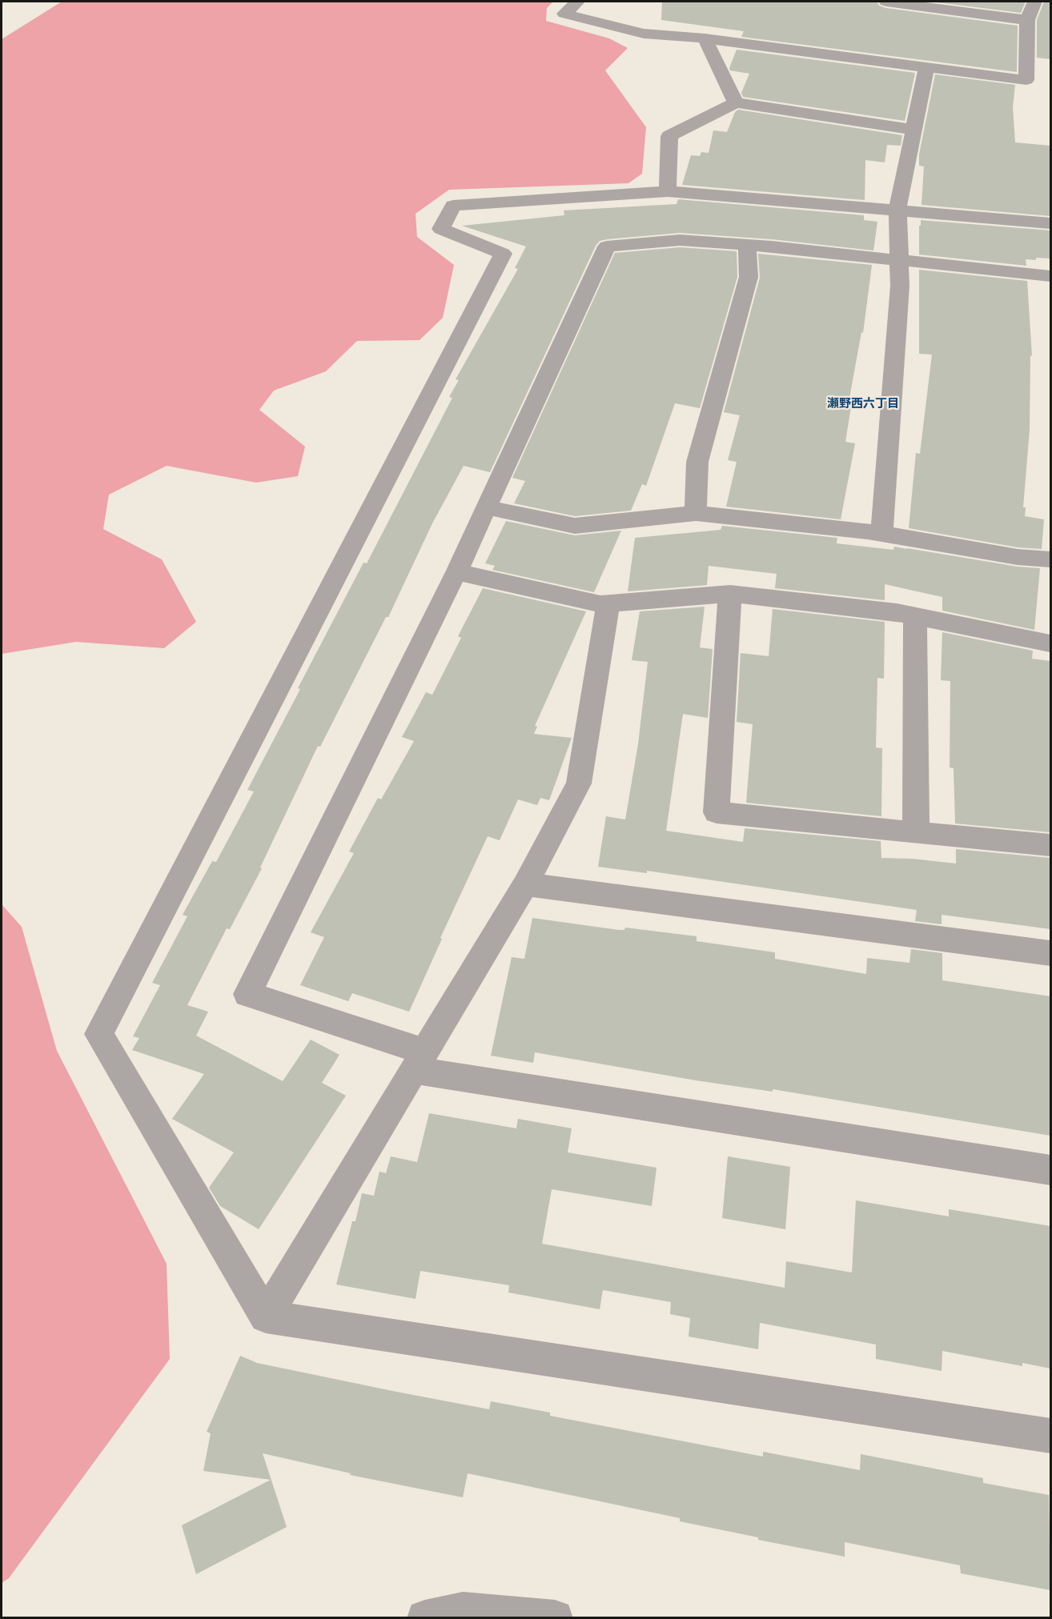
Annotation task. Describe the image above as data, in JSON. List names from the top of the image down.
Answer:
{
  "districts": ["瀬野西六丁目"]
}
